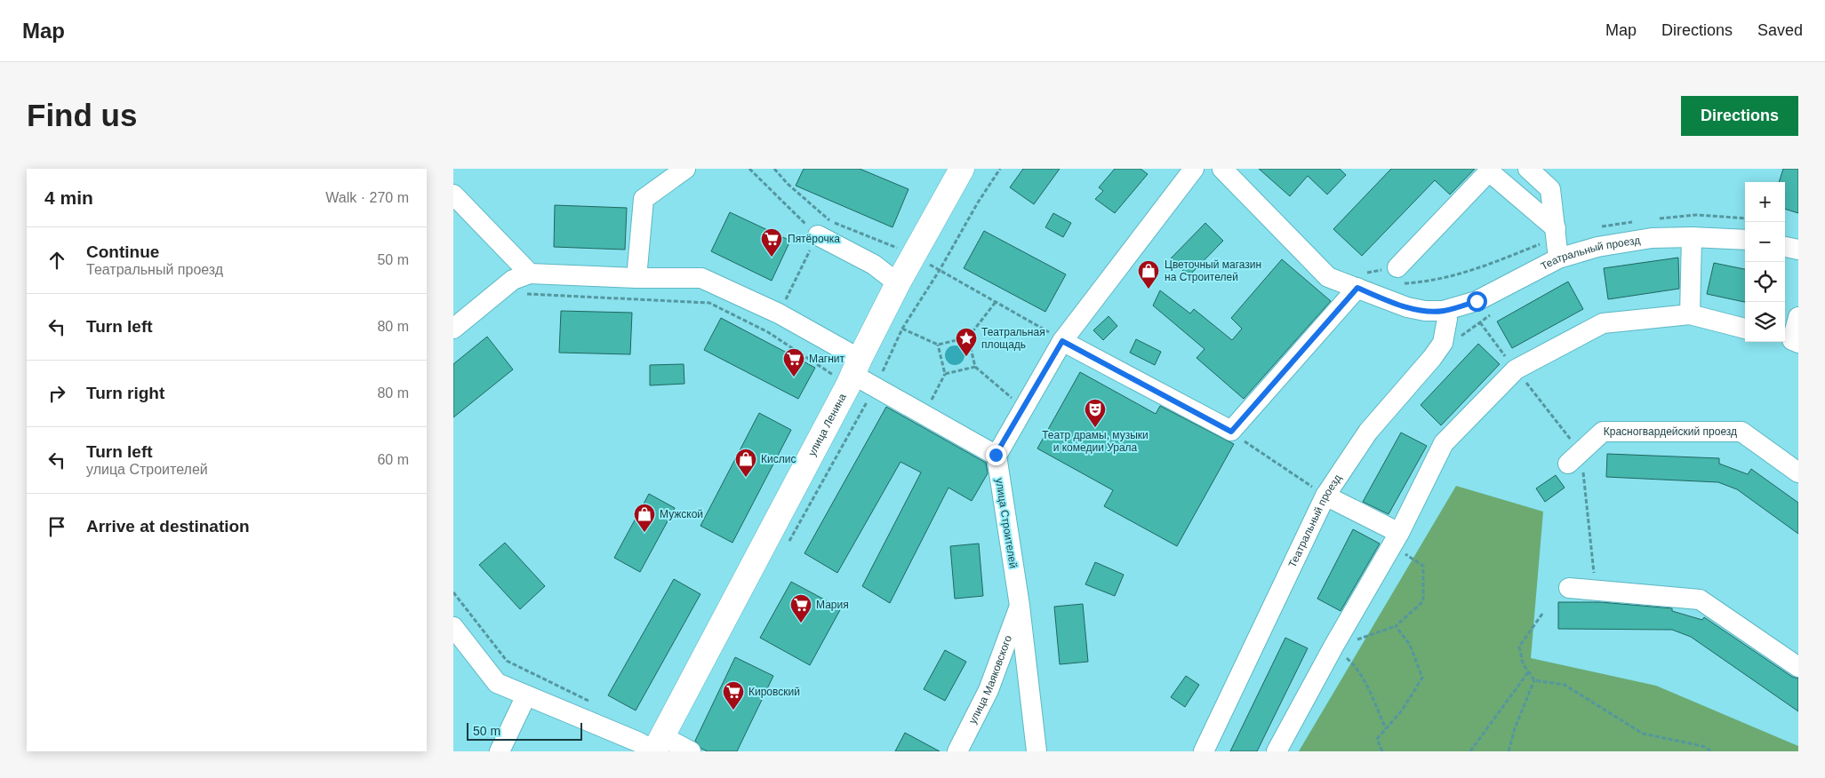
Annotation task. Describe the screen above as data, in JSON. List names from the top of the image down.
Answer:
{
  "streets": {
    "main road": ["улица Ленина"],
    "street": [
      "Театральный проезд",
      "Красногвардейский проезд",
      "улица Строителей",
      "улица Маяковского"
    ]
  },
  "crossings": [
    ["улица Строителей", "улица Маяковского"]
  ],
  "places": {
    "supermarket": [
      "Пятёрочка",
      "Магнит",
      "Мария",
      "Кировский"
    ],
    "shop": ["Цветочный магазин на Строителей", "Кислис", "Мужской"],
    "place": ["Театральная площадь"],
    "theatre": ["Театр драмы, музыки и комедии Урала"]
  },
  "scale_bar": "50 m",
  "page": {
    "header": "Map",
    "nav": ["Map", "Directions", "Saved"],
    "buttons": "Directions",
    "title": "Find us",
    "heading": ["4 min", "Walk · 270 m"],
    "map_buttons": ["+", "−"],
    "list": [
      ["Continue", "Театральный проезд", "50 m"],
      ["Turn left", "80 m"],
      ["Turn right", "80 m"],
      ["Turn left", "улица Строителей", "60 m"],
      "Arrive at destination"
    ],
    "scale": "50 m"
  }
}
